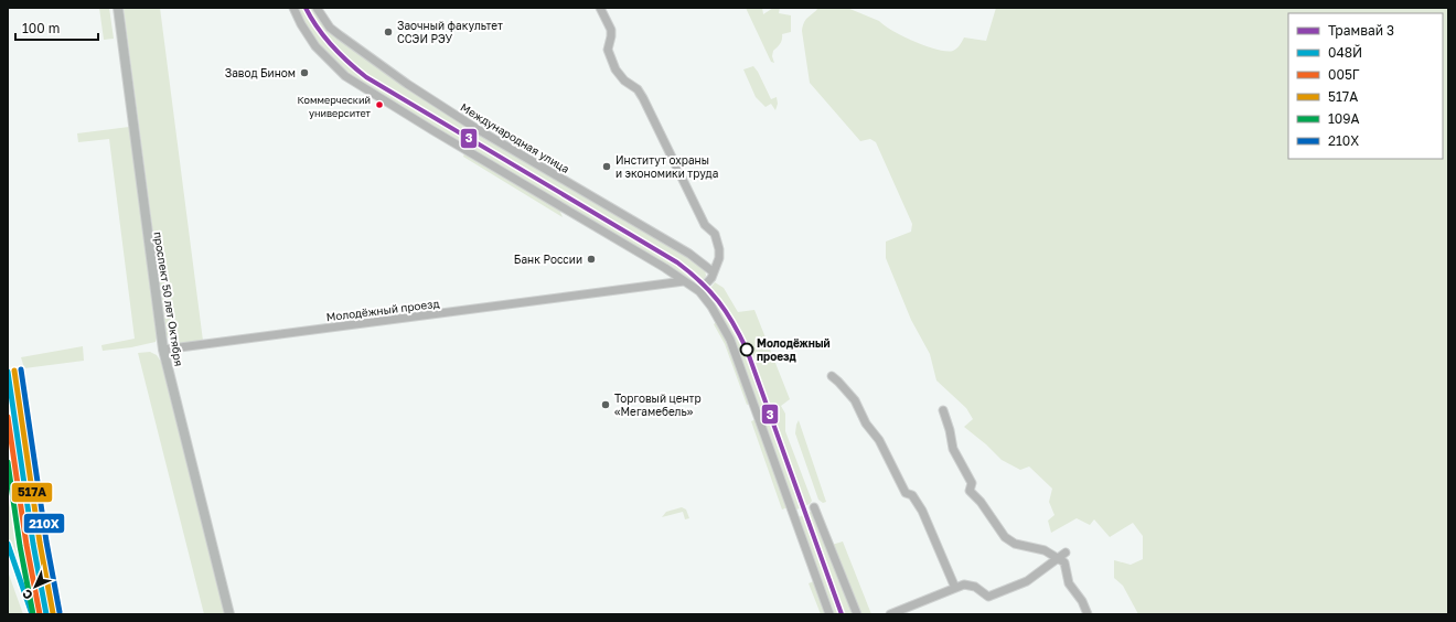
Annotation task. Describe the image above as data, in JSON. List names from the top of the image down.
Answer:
{
  "streets": {
    "main road": ["проспект 50 лет Октября"],
    "street": ["Международная улица", "Молодёжный проезд"]
  },
  "crossings": [
    ["проспект 50 лет Октября", "Молодёжный проезд"]
  ],
  "places": [
    "Заочный факультет ССЭИ РЭУ",
    "Завод Бином",
    "Коммерческий университет",
    "Институт охраны и экономики труда",
    "Банк России",
    "Молодёжный проезд",
    "Торговый центр «Мегамебель»"
  ],
  "lines": [
    "tram line 3",
    "transit line 210Х",
    "transit line 517А",
    "transit line 048Й",
    "transit line 005Г",
    "transit line 109А"
  ],
  "legend": [
    "Трамвай 3",
    "048Й",
    "005Г",
    "517А",
    "109А",
    "210Х"
  ],
  "scale_bar": "100 m",
  "north": "bottom left"
}
